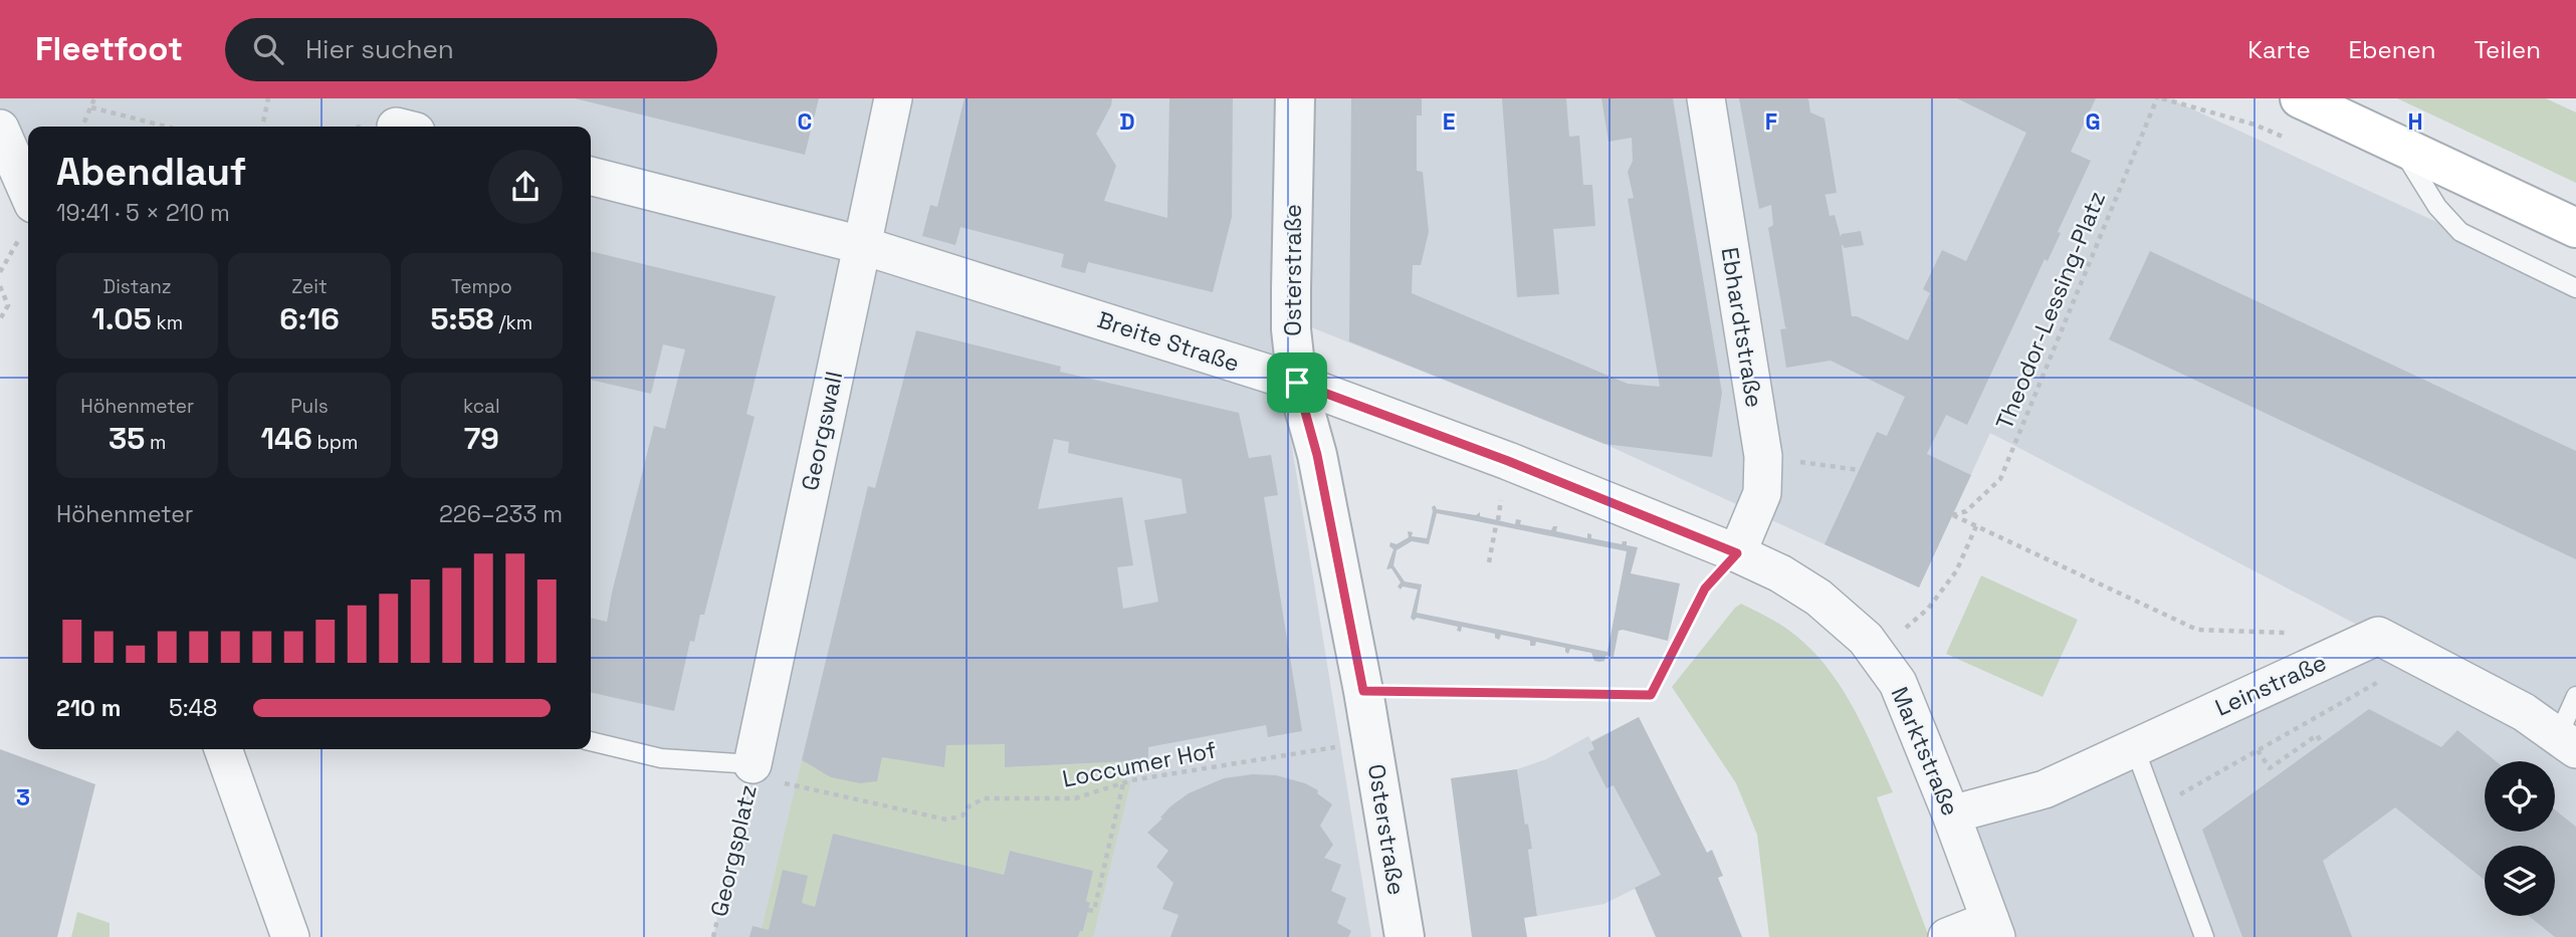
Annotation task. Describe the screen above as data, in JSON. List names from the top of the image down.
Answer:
{
  "streets": {
    "street": [
      "Osterstraße",
      "Ebhardtstraße",
      "Breite Straße",
      "Georgswall",
      "Leinstraße",
      "Marktstraße"
    ],
    "lane": ["Georgsplatz"],
    "path": ["Theodor-Lessing-Platz", "Loccumer Hof"]
  },
  "crossings": [
    ["Osterstraße", "Breite Straße"],
    ["Osterstraße", "Loccumer Hof"],
    ["Ebhardtstraße", "Breite Straße"],
    ["Ebhardtstraße", "Marktstraße"],
    ["Breite Straße", "Georgswall"],
    ["Breite Straße", "Marktstraße"],
    ["Georgswall", "Georgsplatz"],
    ["Leinstraße", "Marktstraße"]
  ],
  "page": {
    "header": "Fleetfoot",
    "search": "Hier suchen",
    "nav": ["Karte", "Ebenen", "Teilen"],
    "heading": ["Abendlauf", "19:41 · 5 × 210 m"],
    "stats": [
      ["Distanz", "1.05 km"],
      ["Zeit", "6:16"],
      ["Tempo", "5:58 /km"],
      ["Höhenmeter", "35 m"],
      ["Puls", "146 bpm"],
      ["kcal", "79"]
    ],
    "chart": ["Höhenmeter", "226–233 m"],
    "list": [
      {
        "name": "210 m",
        "note": "5:48"
      }
    ]
  },
  "grid": {
    "columns": [
      "C",
      "D",
      "E",
      "F",
      "G",
      "H"
    ],
    "rows": ["3"]
  }
}
